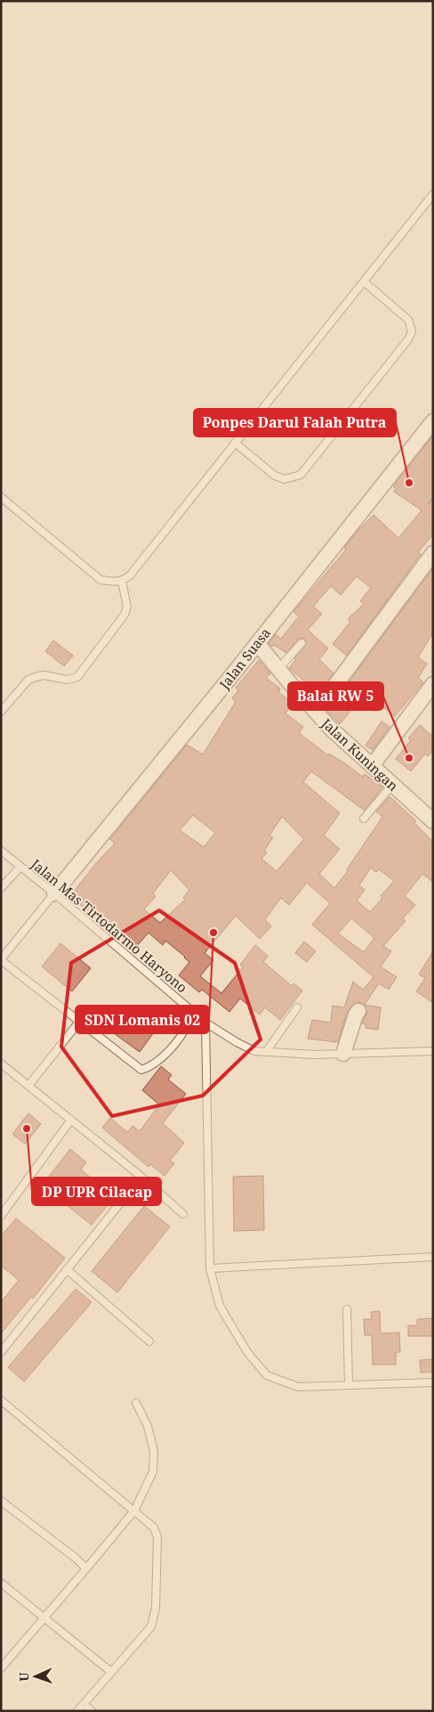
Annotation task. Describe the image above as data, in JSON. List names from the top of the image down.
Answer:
{
  "streets": {
    "street": ["Jalan Suasa", "Jalan Kuningan"],
    "lane": ["Jalan Mas Tirtodarmo Haryono"]
  },
  "crossings": [
    ["Jalan Suasa", "Jalan Kuningan"],
    ["Jalan Suasa", "Jalan Mas Tirtodarmo Haryono"]
  ],
  "places": [
    "Ponpes Darul Falah Putra",
    "Balai RW 5",
    "SDN Lomanis 02",
    "DP UPR Cilacap"
  ],
  "north": "left"
}
